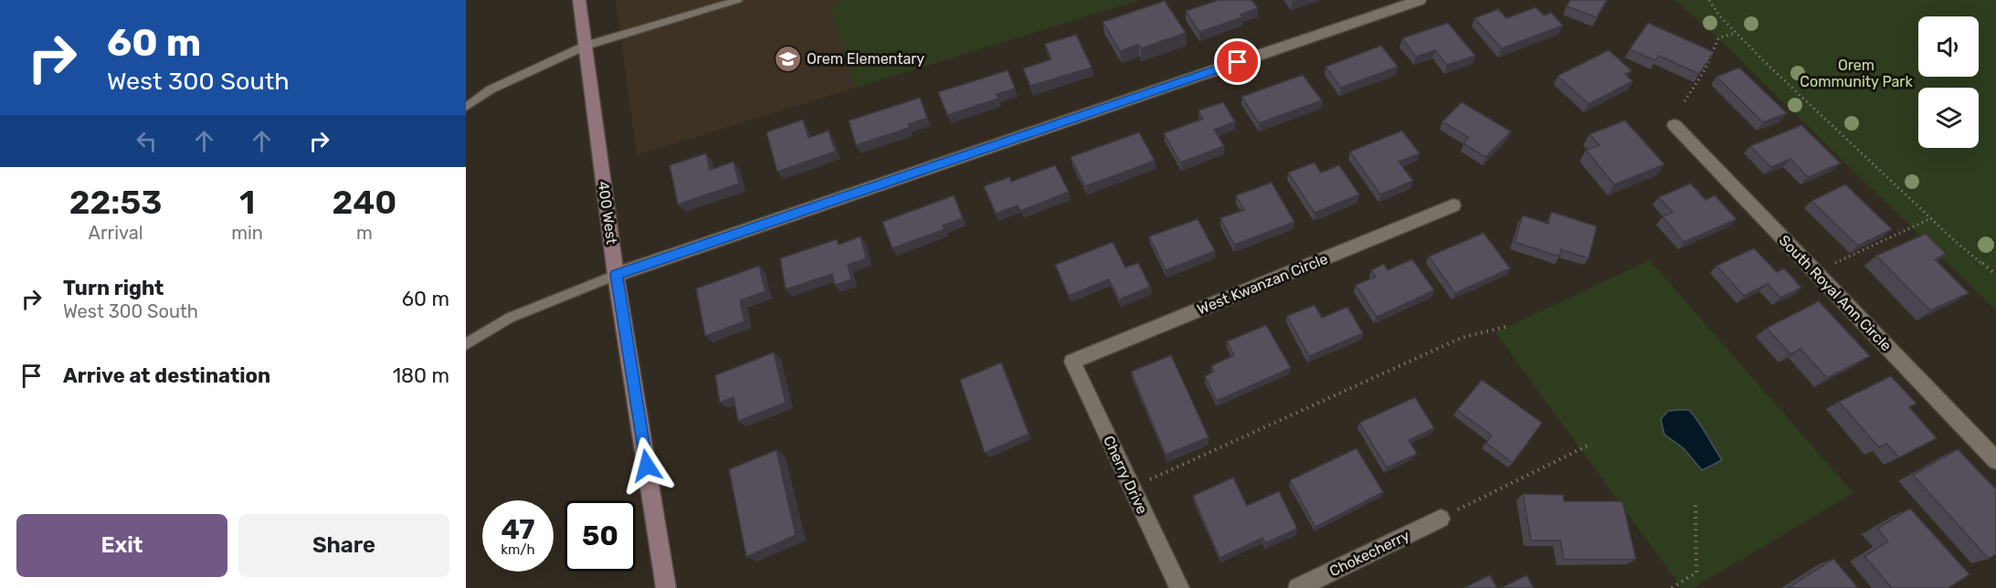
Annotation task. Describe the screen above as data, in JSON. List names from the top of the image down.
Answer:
{
  "streets": {
    "main road": ["400 West"],
    "street": [
      "West Kwanzan Circle",
      "South Royal Ann Circle",
      "Cherry Drive",
      "Chokecherry"
    ]
  },
  "crossings": [
    ["West Kwanzan Circle", "Cherry Drive"]
  ],
  "parks": ["Orem Community Park"],
  "places": {
    "school or university": ["Orem Elementary"]
  },
  "page": {
    "turn": ["60 m", "West 300 South"],
    "eta": [
      "22:53",
      "Arrival",
      "1",
      "min",
      "240",
      "m"
    ],
    "list": [
      {
        "name": "Turn right",
        "note": "West 300 South",
        "value": "60 m"
      },
      {
        "name": "Arrive at destination",
        "value": "180 m"
      }
    ],
    "speed": "47 km/h",
    "limit": "50",
    "buttons": ["Exit", "Share"]
  }
}
